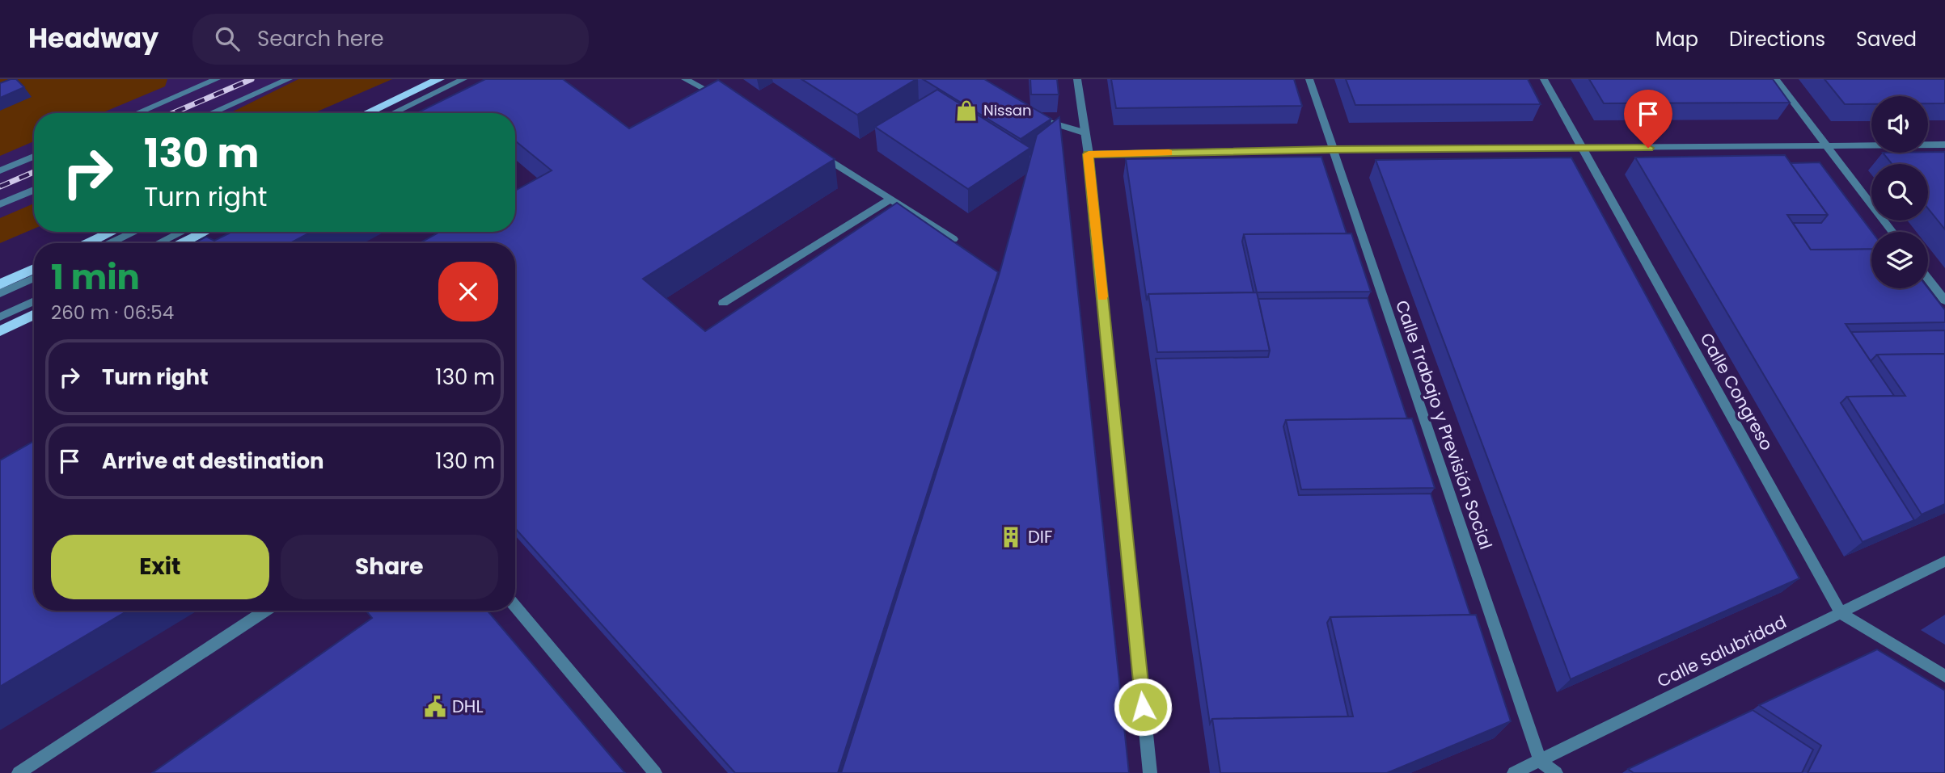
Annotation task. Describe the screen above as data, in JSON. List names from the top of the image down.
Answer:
{
  "streets": {
    "street": ["Calle Congreso", "Calle Trabajo y Previsión Social", "Calle Salubridad"]
  },
  "crossings": [
    ["Calle Congreso", "Calle Salubridad"],
    ["Calle Trabajo y Previsión Social", "Calle Salubridad"]
  ],
  "places": {
    "shop": ["Nissan"],
    "building": ["DIF"],
    "public building": ["DHL"]
  },
  "page": {
    "header": "Headway",
    "search": "Search here",
    "nav": ["Map", "Directions", "Saved"],
    "turn": ["130 m", "Turn right"],
    "heading": ["1 min", "260 m · 06:54"],
    "list": [
      {
        "name": "Turn right",
        "value": "130 m"
      },
      {
        "name": "Arrive at destination",
        "value": "130 m"
      }
    ],
    "buttons": ["Exit", "Share"]
  }
}
